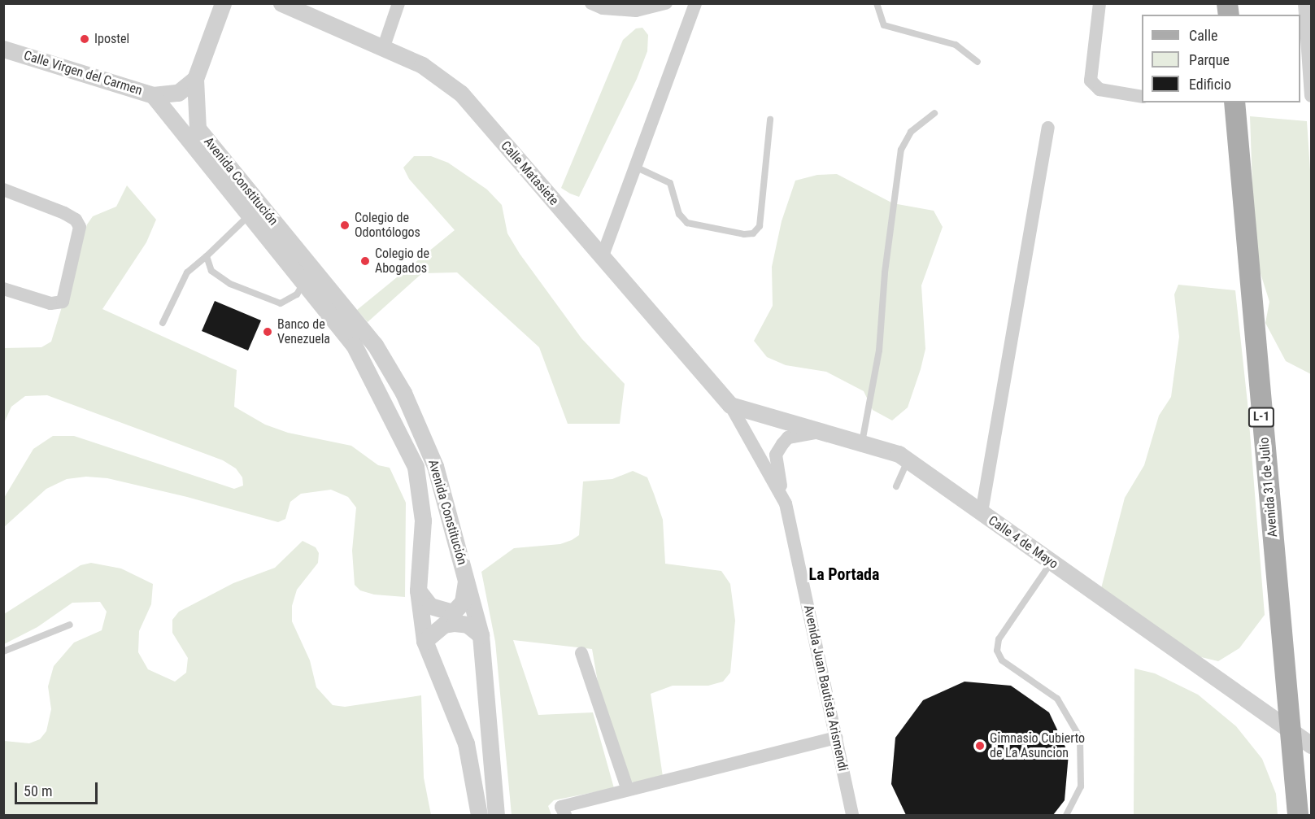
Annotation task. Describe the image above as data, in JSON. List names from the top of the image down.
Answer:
{
  "streets": {
    "main road": ["L-1", "Avenida 31 de Julio"],
    "street": [
      "Calle Virgen del Carmen",
      "Calle Matasiete",
      "Avenida Constitución",
      "Calle 4 de Mayo",
      "Avenida Juan Bautista Arismendi"
    ]
  },
  "crossings": [
    ["Calle Virgen del Carmen", "Avenida Constitución"],
    ["Calle Matasiete", "Calle 4 de Mayo"],
    ["Calle Matasiete", "Avenida Juan Bautista Arismendi"],
    ["Avenida 31 de Julio", "Calle 4 de Mayo"],
    ["Calle 4 de Mayo", "Avenida Juan Bautista Arismendi"]
  ],
  "districts": ["La Portada"],
  "places": [
    "Ipostel",
    "Colegio de Odontólogos",
    "Colegio de Abogados",
    "Banco de Venezuela",
    "Gimnasio Cubierto de La Asuncion"
  ],
  "legend": ["Calle", "Parque", "Edificio"],
  "scale_bar": "50 m"
}
